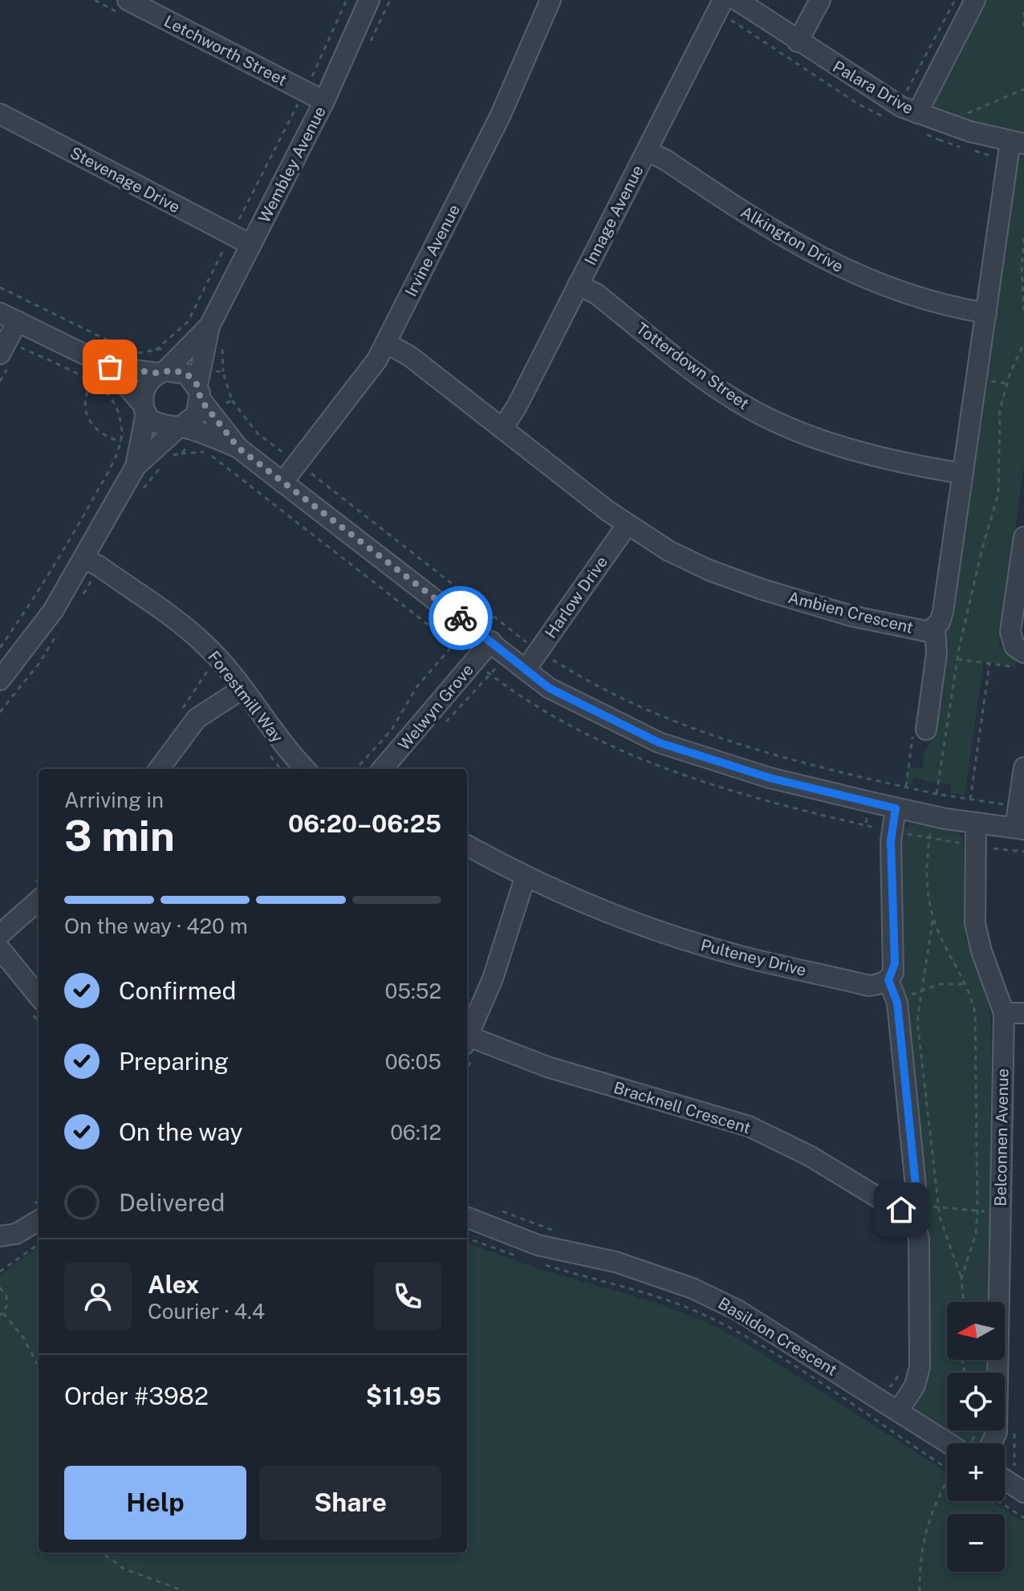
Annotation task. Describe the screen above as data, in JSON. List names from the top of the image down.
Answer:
{
  "streets": {
    "street": [
      "Letchworth Street",
      "Palara Drive",
      "Wembley Avenue",
      "Stevenage Drive",
      "Innage Avenue",
      "Alkington Drive",
      "Irvine Avenue",
      "Totterdown Street",
      "Harlow Drive",
      "Ambien Crescent",
      "Forestmill Way",
      "Welwyn Grove",
      "Pulteney Drive",
      "Bracknell Crescent",
      "Belconnen Avenue",
      "Basildon Crescent"
    ]
  },
  "crossings": [
    ["Letchworth Street", "Wembley Avenue"],
    ["Palara Drive", "Ambien Crescent"],
    ["Wembley Avenue", "Stevenage Drive"],
    ["Innage Avenue", "Alkington Drive"],
    ["Innage Avenue", "Totterdown Street"],
    ["Innage Avenue", "Ambien Crescent"],
    ["Alkington Drive", "Ambien Crescent"],
    ["Irvine Avenue", "Ambien Crescent"],
    ["Totterdown Street", "Ambien Crescent"],
    ["Harlow Drive", "Ambien Crescent"],
    ["Bracknell Crescent", "Basildon Crescent"]
  ],
  "north": "left",
  "page": {
    "heading": ["3 min", "Arriving in", "06:20–06:25"],
    "panel": [
      "Alex",
      "Courier · 4.4",
      "Order #3982",
      "$11.95"
    ],
    "bar": "On the way · 420 m",
    "list": [
      ["Confirmed", "05:52"],
      ["Preparing", "06:05"],
      ["On the way", "06:12"],
      "Delivered"
    ],
    "map_buttons": ["+", "−"],
    "buttons": ["Help", "Share"]
  }
}
